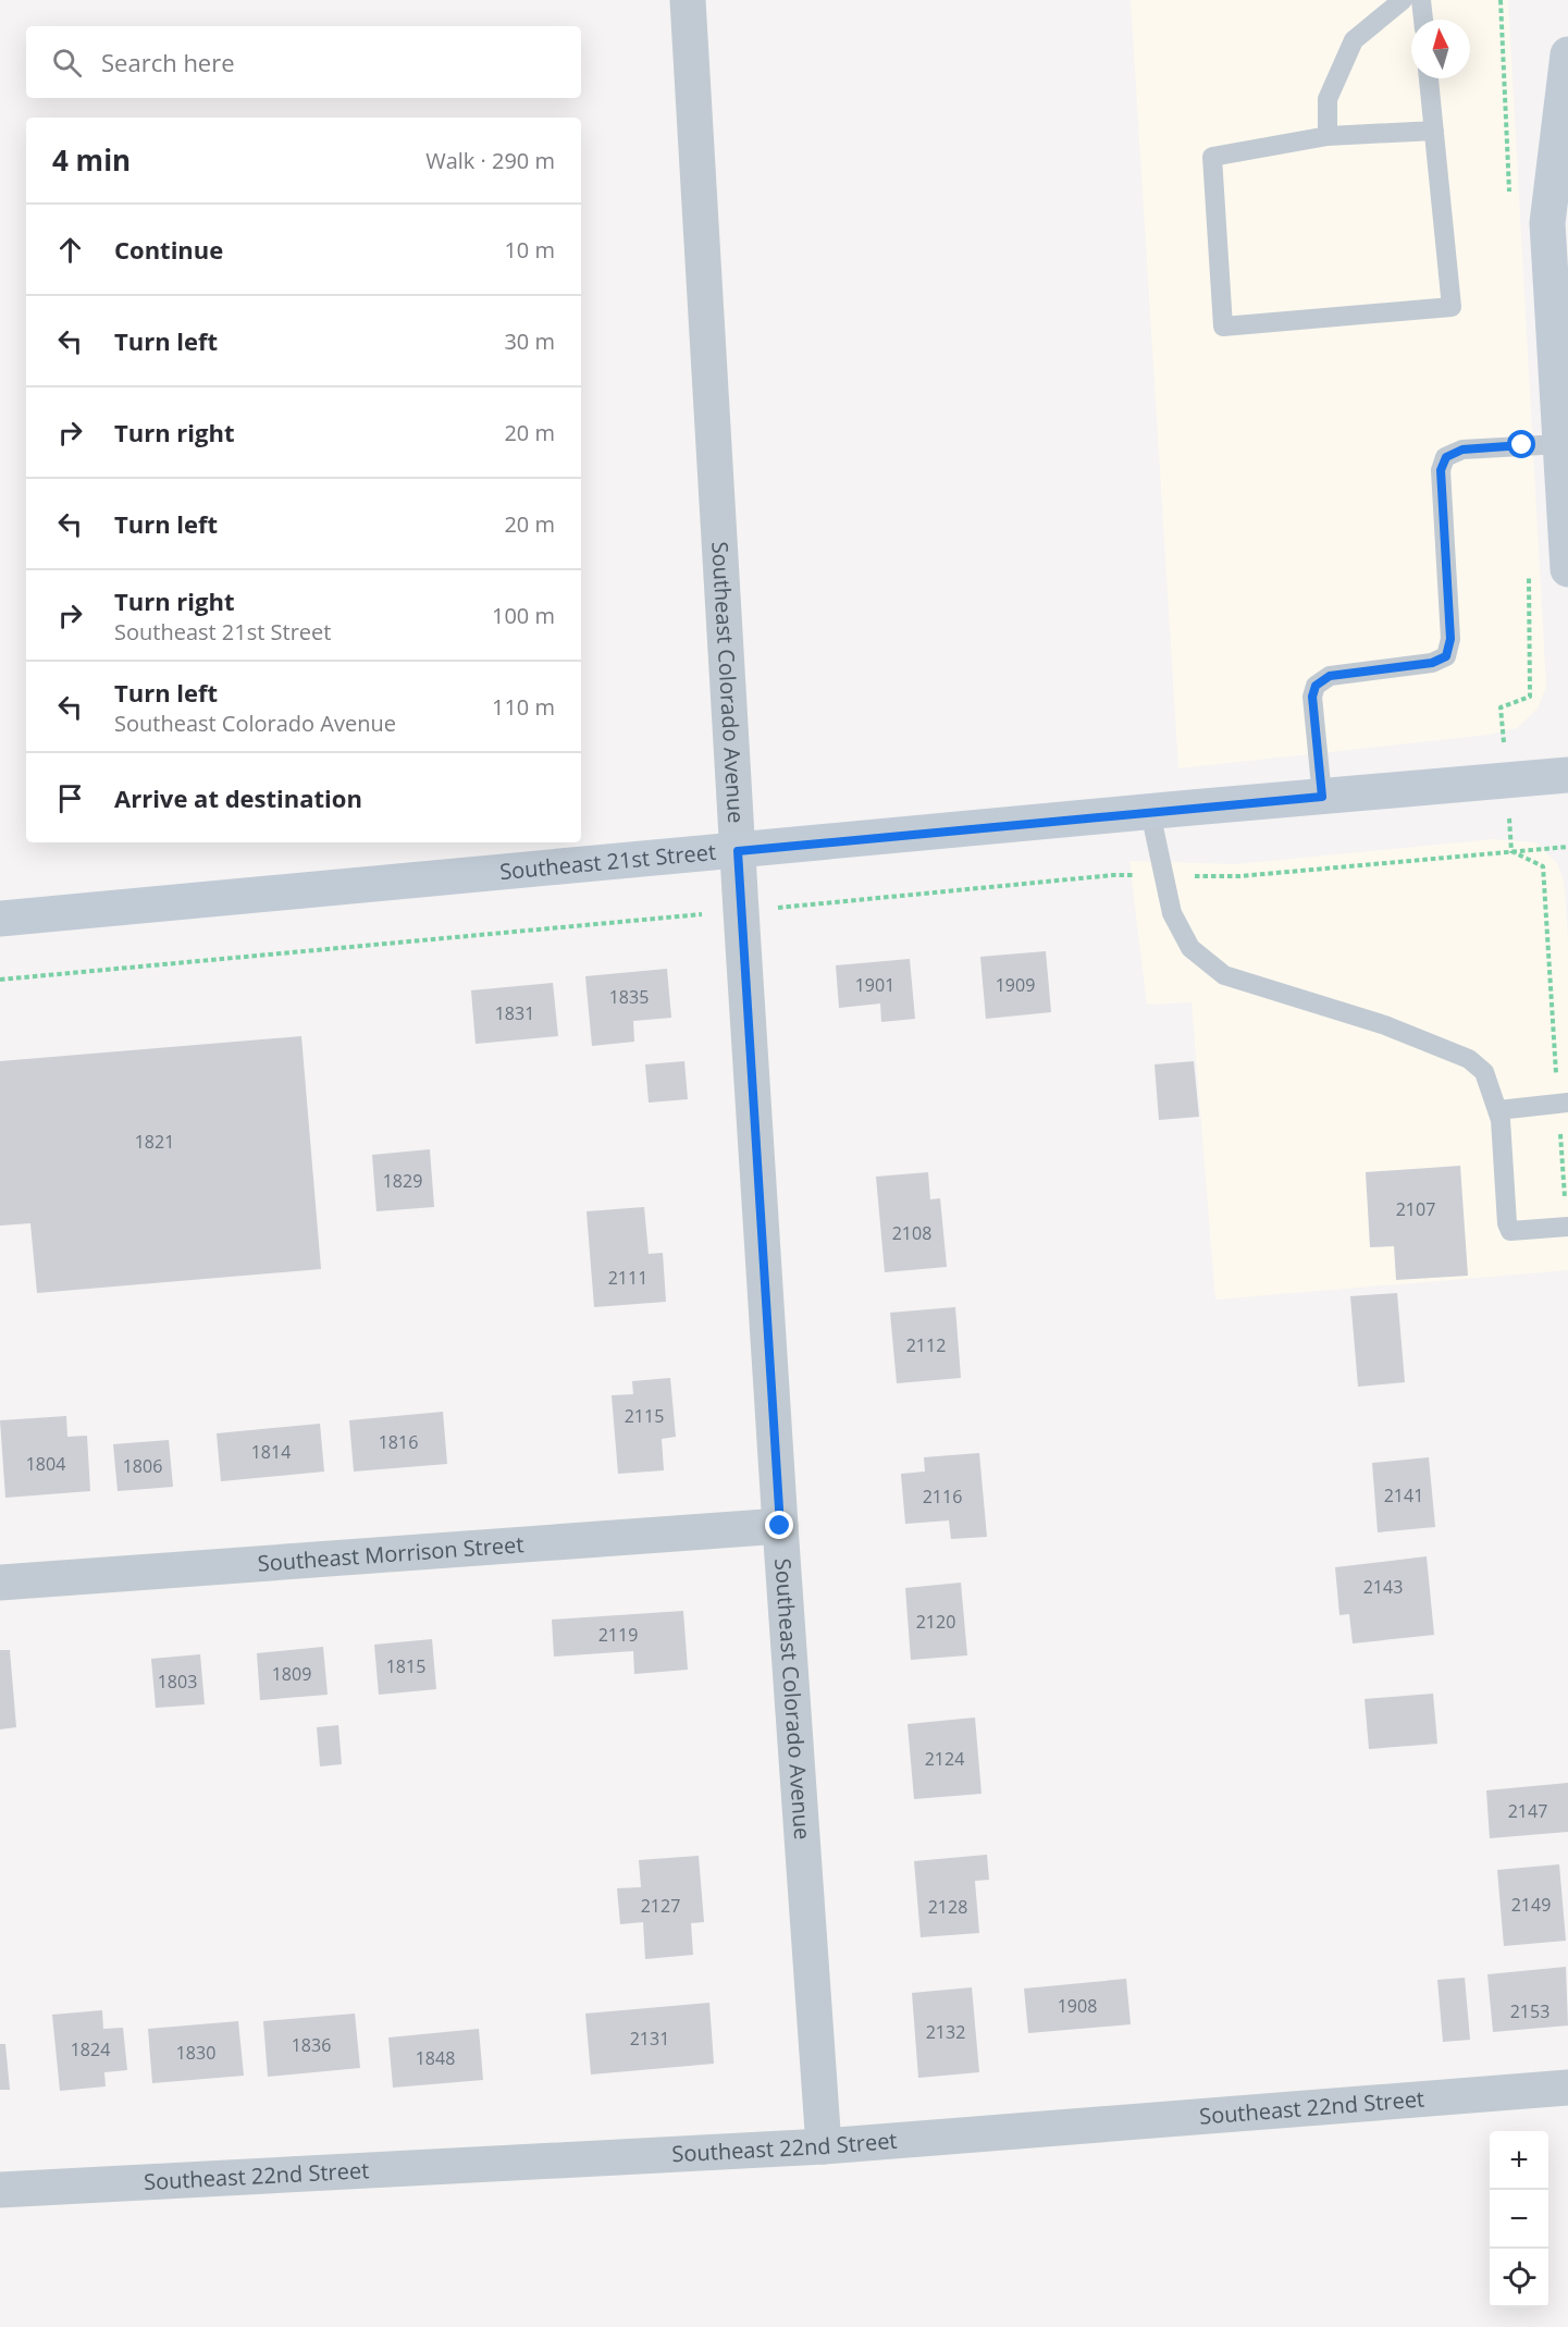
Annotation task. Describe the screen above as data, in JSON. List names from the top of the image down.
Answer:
{
  "streets": {
    "main road": ["Southeast 21st Street"],
    "street": ["Southeast Colorado Avenue", "Southeast Morrison Street", "Southeast 22nd Street"]
  },
  "crossings": [
    ["Southeast Colorado Avenue", "Southeast 21st Street"],
    ["Southeast Colorado Avenue", "Southeast Morrison Street"],
    ["Southeast Colorado Avenue", "Southeast 22nd Street"]
  ],
  "house_numbers": [
    "1901",
    "1909",
    "1835",
    "1831",
    "1821",
    "1829",
    "2107",
    "2108",
    "2111",
    "2112",
    "2115",
    "1816",
    "1814",
    "1804",
    "1806",
    "2141",
    "2116",
    "2143",
    "2120",
    "2119",
    "1815",
    "1809",
    "1803",
    "2124",
    "2147",
    "2149",
    "2127",
    "2128",
    "1908",
    "2153",
    "2132",
    "2131",
    "1836",
    "1824",
    "1830",
    "1848"
  ],
  "north": "top",
  "page": {
    "search": "Search here",
    "heading": ["4 min", "Walk · 290 m"],
    "list": [
      ["Continue", "10 m"],
      ["Turn left", "30 m"],
      ["Turn right", "20 m"],
      ["Turn left", "20 m"],
      ["Turn right", "Southeast 21st Street", "100 m"],
      ["Turn left", "Southeast Colorado Avenue", "110 m"],
      "Arrive at destination"
    ],
    "map_buttons": ["+", "−"]
  }
}
